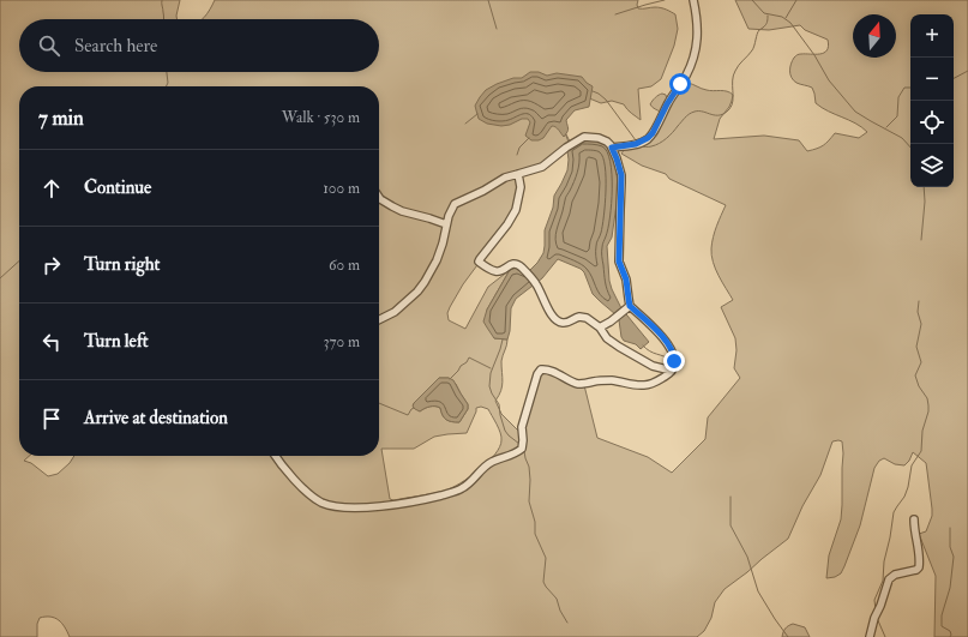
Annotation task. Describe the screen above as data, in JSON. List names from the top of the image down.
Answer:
{
  "north": "top",
  "page": {
    "map_buttons": ["+", "−"],
    "search": "Search here",
    "heading": ["7 min", "Walk · 530 m"],
    "list": [
      ["Continue", "100 m"],
      ["Turn right", "60 m"],
      ["Turn left", "370 m"],
      "Arrive at destination"
    ]
  }
}
